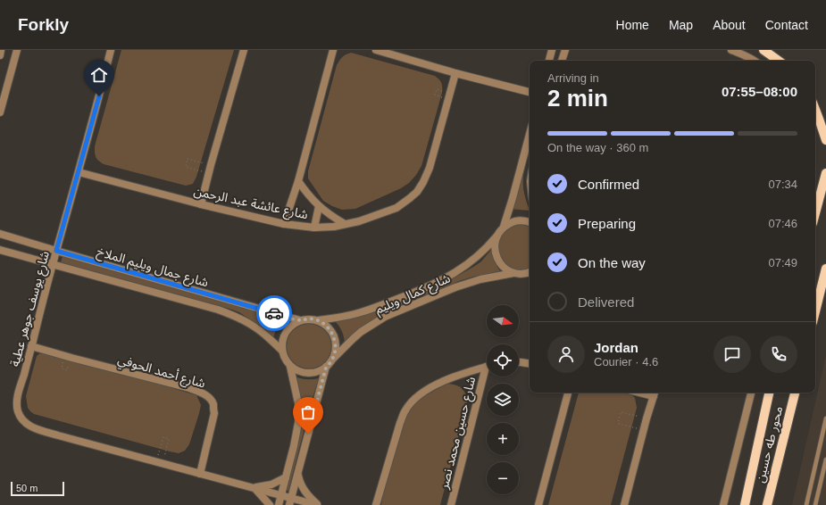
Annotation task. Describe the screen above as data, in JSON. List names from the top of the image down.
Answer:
{
  "streets": {
    "main road": ["محور طه حسين"],
    "street": [
      "شارع عائشة عبد الرحمن",
      "شارع جمال ويليم الملاخ",
      "شارع كمال ويليم",
      "شارع يوسف جوهر عطية",
      "شارع أحمد الحوفي",
      "شارع حسين محمد نصر"
    ]
  },
  "crossings": [
    ["شارع عائشة عبد الرحمن", "شارع يوسف جوهر عطية"],
    ["شارع جمال ويليم الملاخ", "شارع كمال ويليم"],
    ["شارع جمال ويليم الملاخ", "شارع يوسف جوهر عطية"],
    ["شارع يوسف جوهر عطية", "شارع أحمد الحوفي"]
  ],
  "scale_bar": "50 m",
  "north": "right",
  "page": {
    "header": "Forkly",
    "nav": [
      "Home",
      "Map",
      "About",
      "Contact"
    ],
    "heading": ["2 min", "Arriving in", "07:55–08:00"],
    "panel": ["Jordan", "Courier · 4.6"],
    "bar": "On the way · 360 m",
    "list": [
      ["Confirmed", "07:34"],
      ["Preparing", "07:46"],
      ["On the way", "07:49"],
      "Delivered"
    ],
    "map_buttons": ["+", "−"],
    "scale": "50 m"
  }
}
